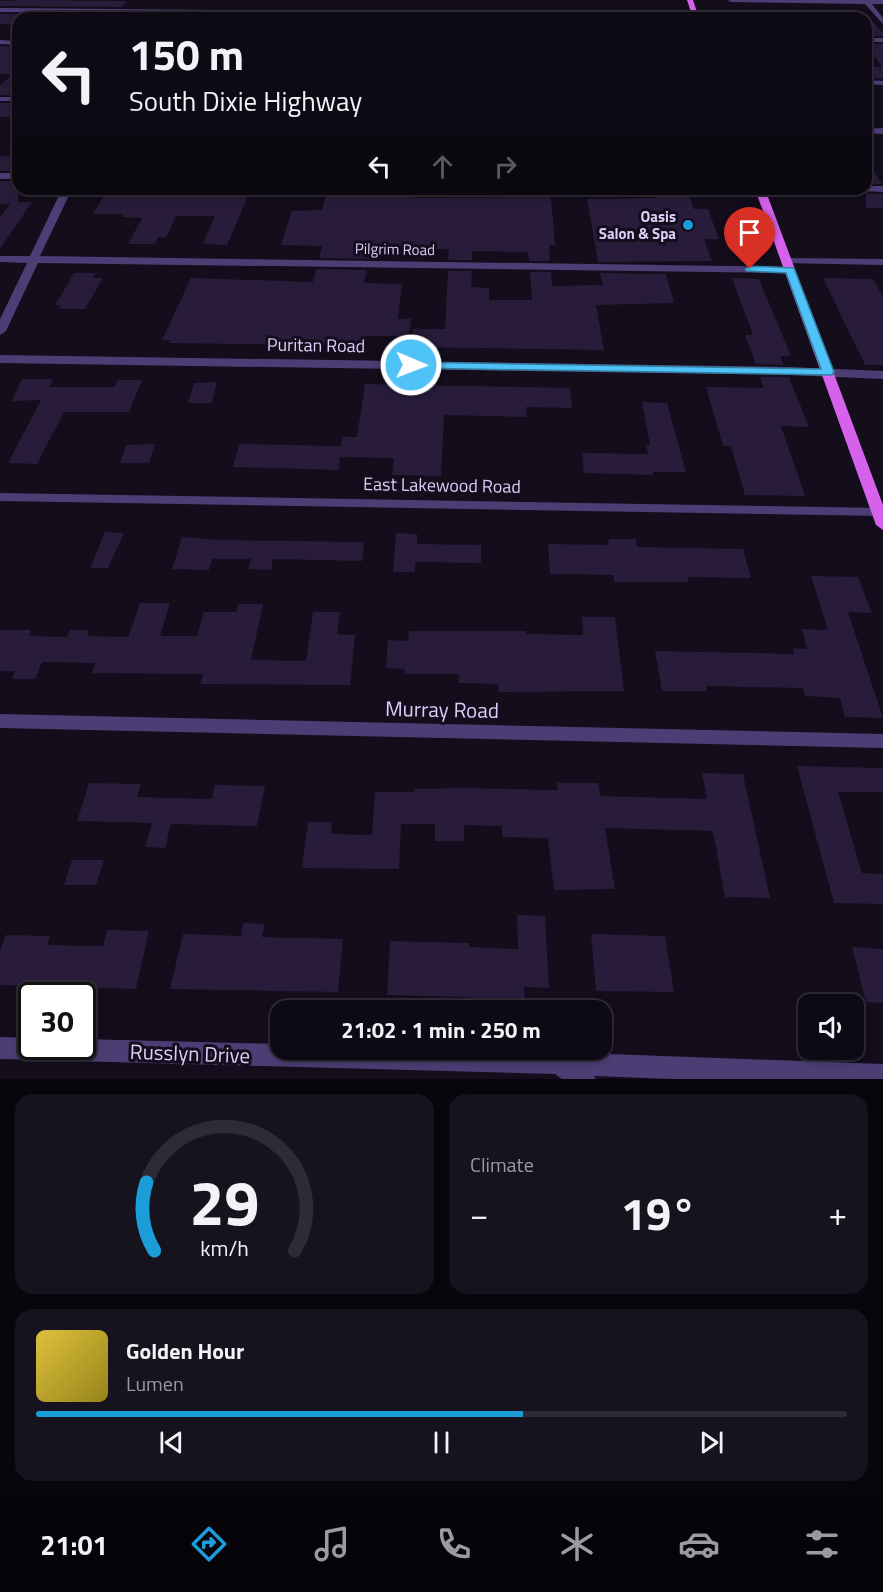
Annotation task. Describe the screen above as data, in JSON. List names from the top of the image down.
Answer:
{
  "streets": {
    "street": [
      "Pilgrim Road",
      "Puritan Road",
      "East Lakewood Road",
      "Murray Road",
      "Russlyn Drive"
    ]
  },
  "places": ["Oasis Salon & Spa"],
  "page": {
    "turn": ["150 m", "South Dixie Highway"],
    "limit": "30",
    "trip": "21:02 · 1 min · 250 m",
    "tile": "Climate",
    "heat": ["−", "19°", "+"],
    "song": ["Golden Hour", "Lumen"],
    "tabs": "21:01",
    "gauge": ["29", "km/h"]
  }
}
